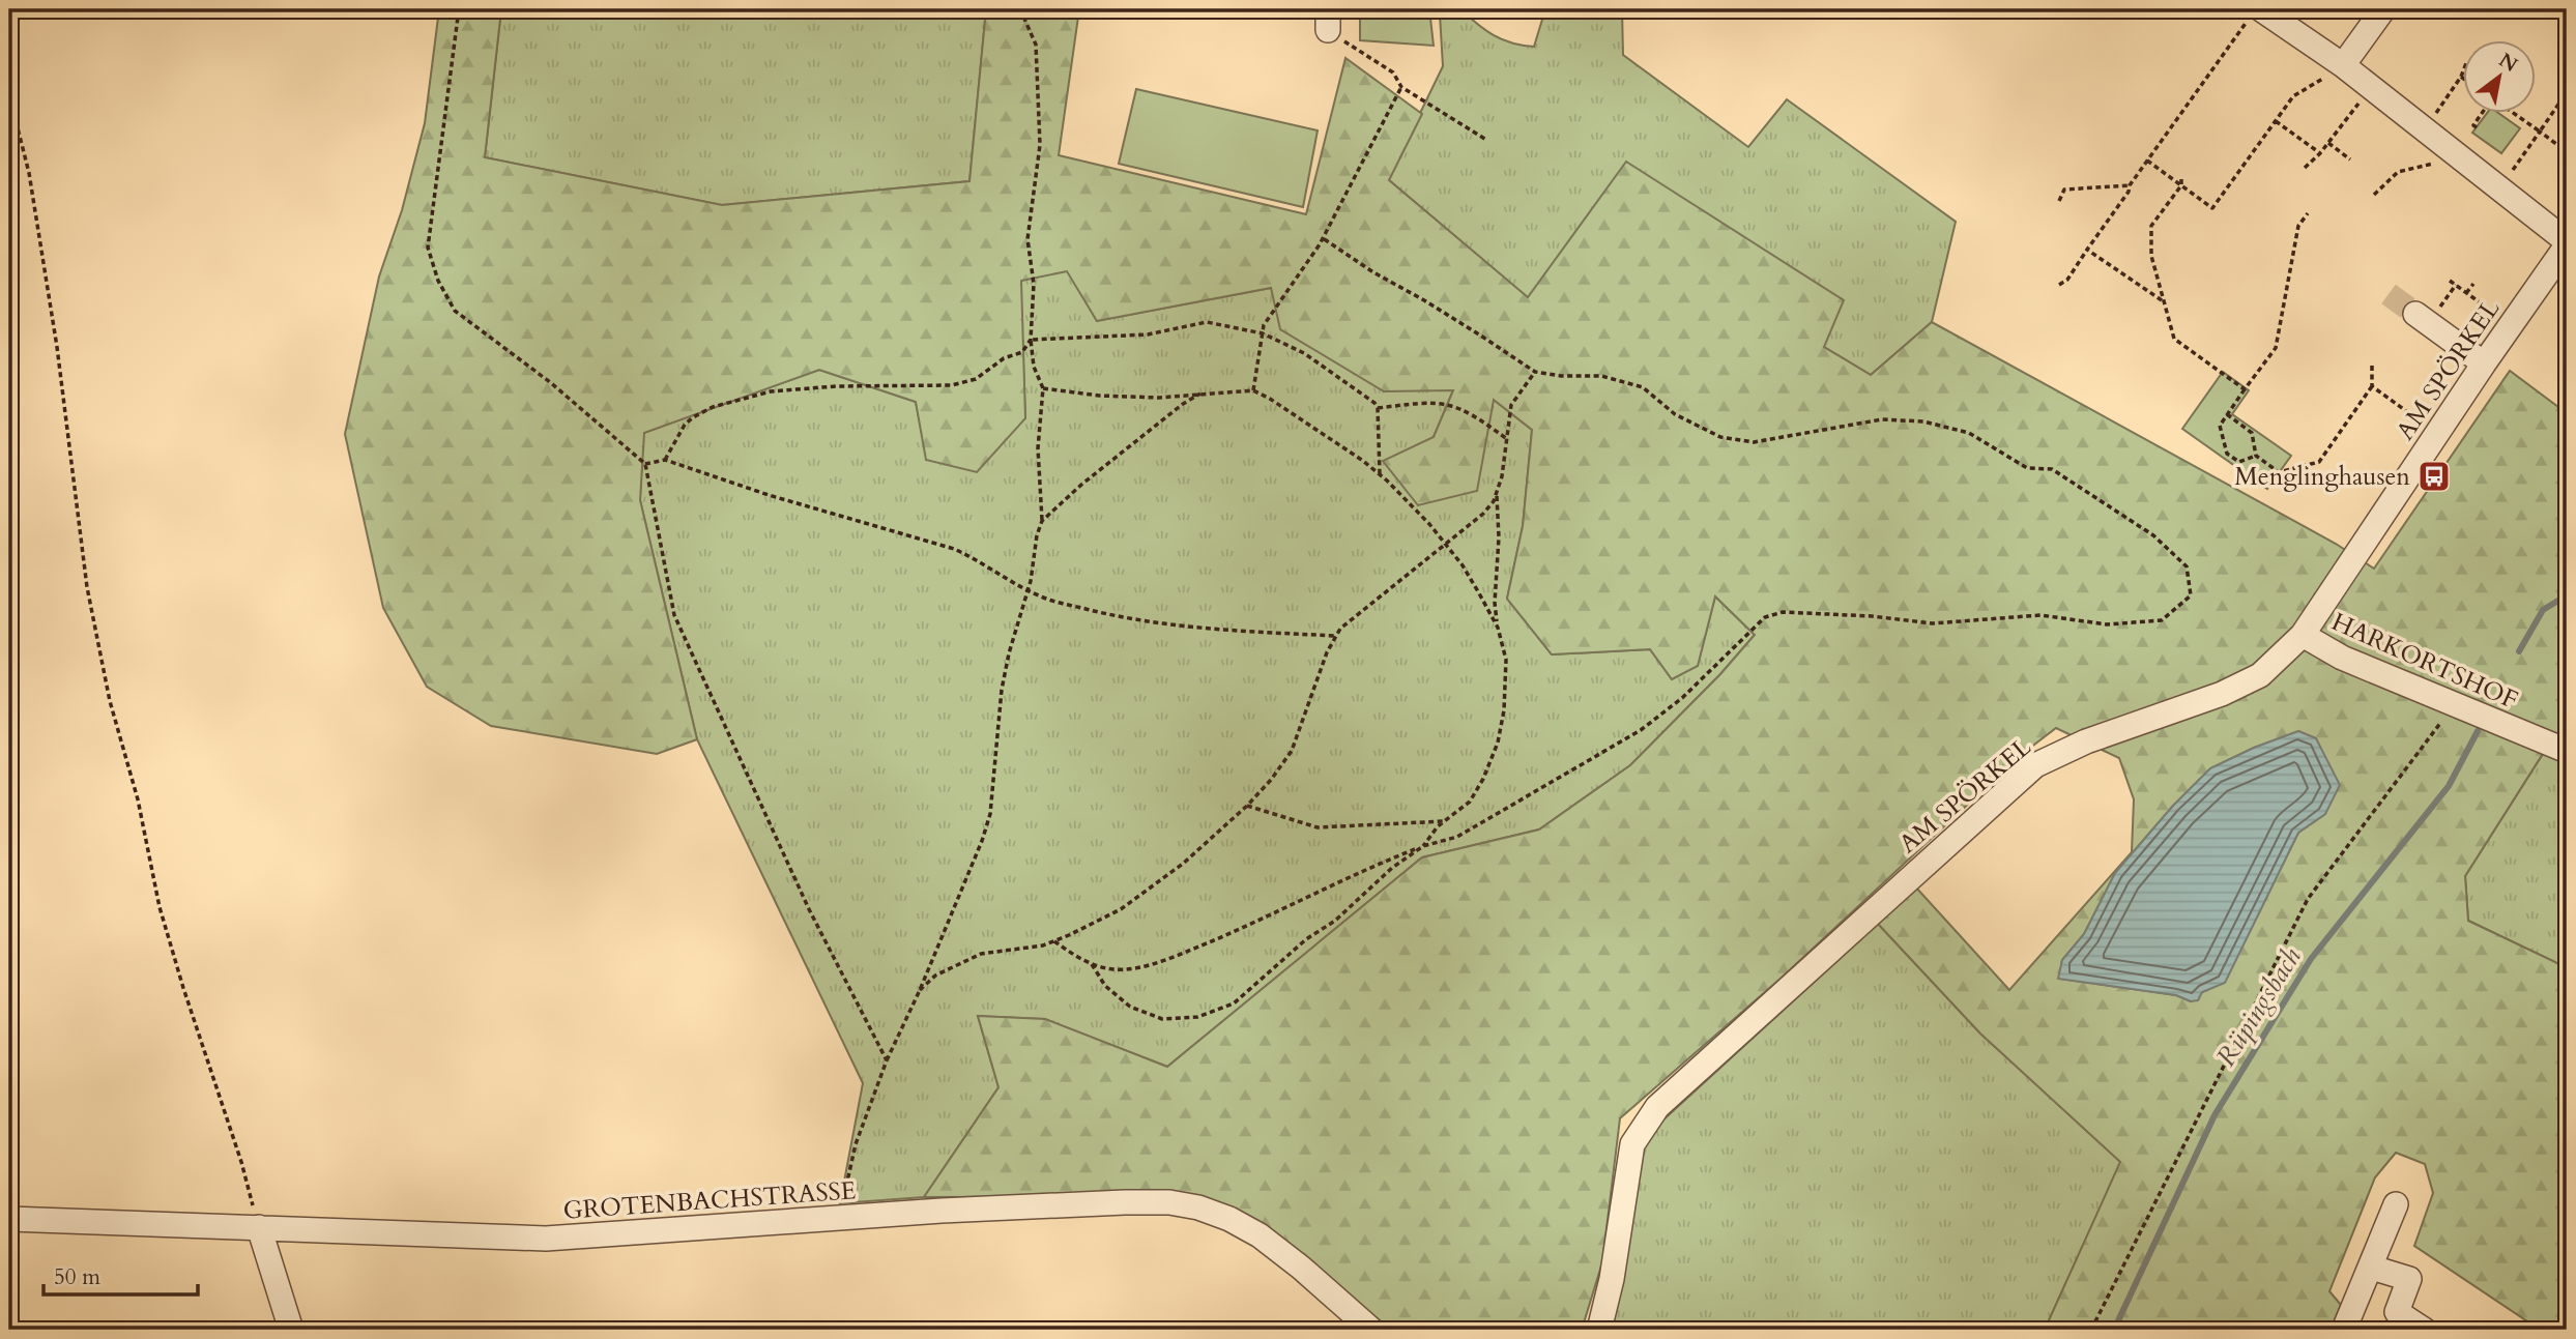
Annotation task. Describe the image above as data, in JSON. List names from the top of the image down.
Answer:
{
  "streets": {
    "street": ["AM SPÖRKEL", "HARKORTSHOF", "GROTENBACHSTRASSE"]
  },
  "crossings": [
    ["AM SPÖRKEL", "HARKORTSHOF"]
  ],
  "water": ["Rüpingsbach"],
  "places": {
    "bus stop": ["Menglinghausen"]
  },
  "scale_bar": "50 m",
  "north": "top right"
}
